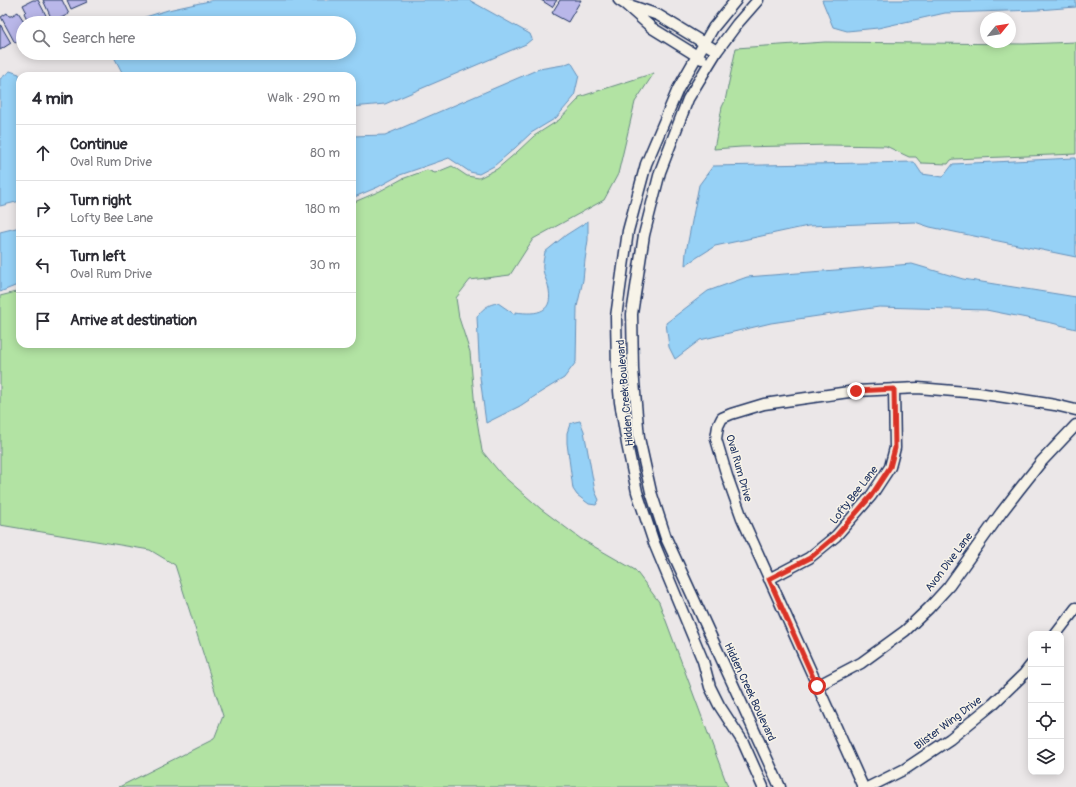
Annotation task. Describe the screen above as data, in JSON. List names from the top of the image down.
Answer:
{
  "streets": {
    "street": [
      "Hidden Creek Boulevard",
      "Oval Rum Drive",
      "Lofty Bee Lane",
      "Avon Dive Lane",
      "Blister Wing Drive"
    ]
  },
  "crossings": [
    ["Oval Rum Drive", "Lofty Bee Lane"],
    ["Oval Rum Drive", "Avon Dive Lane"]
  ],
  "north": "top right",
  "page": {
    "search": "Search here",
    "heading": ["4 min", "Walk · 290 m"],
    "list": [
      ["Continue", "Oval Rum Drive", "80 m"],
      ["Turn right", "Lofty Bee Lane", "180 m"],
      ["Turn left", "Oval Rum Drive", "30 m"],
      "Arrive at destination"
    ],
    "map_buttons": ["+", "−"]
  }
}
